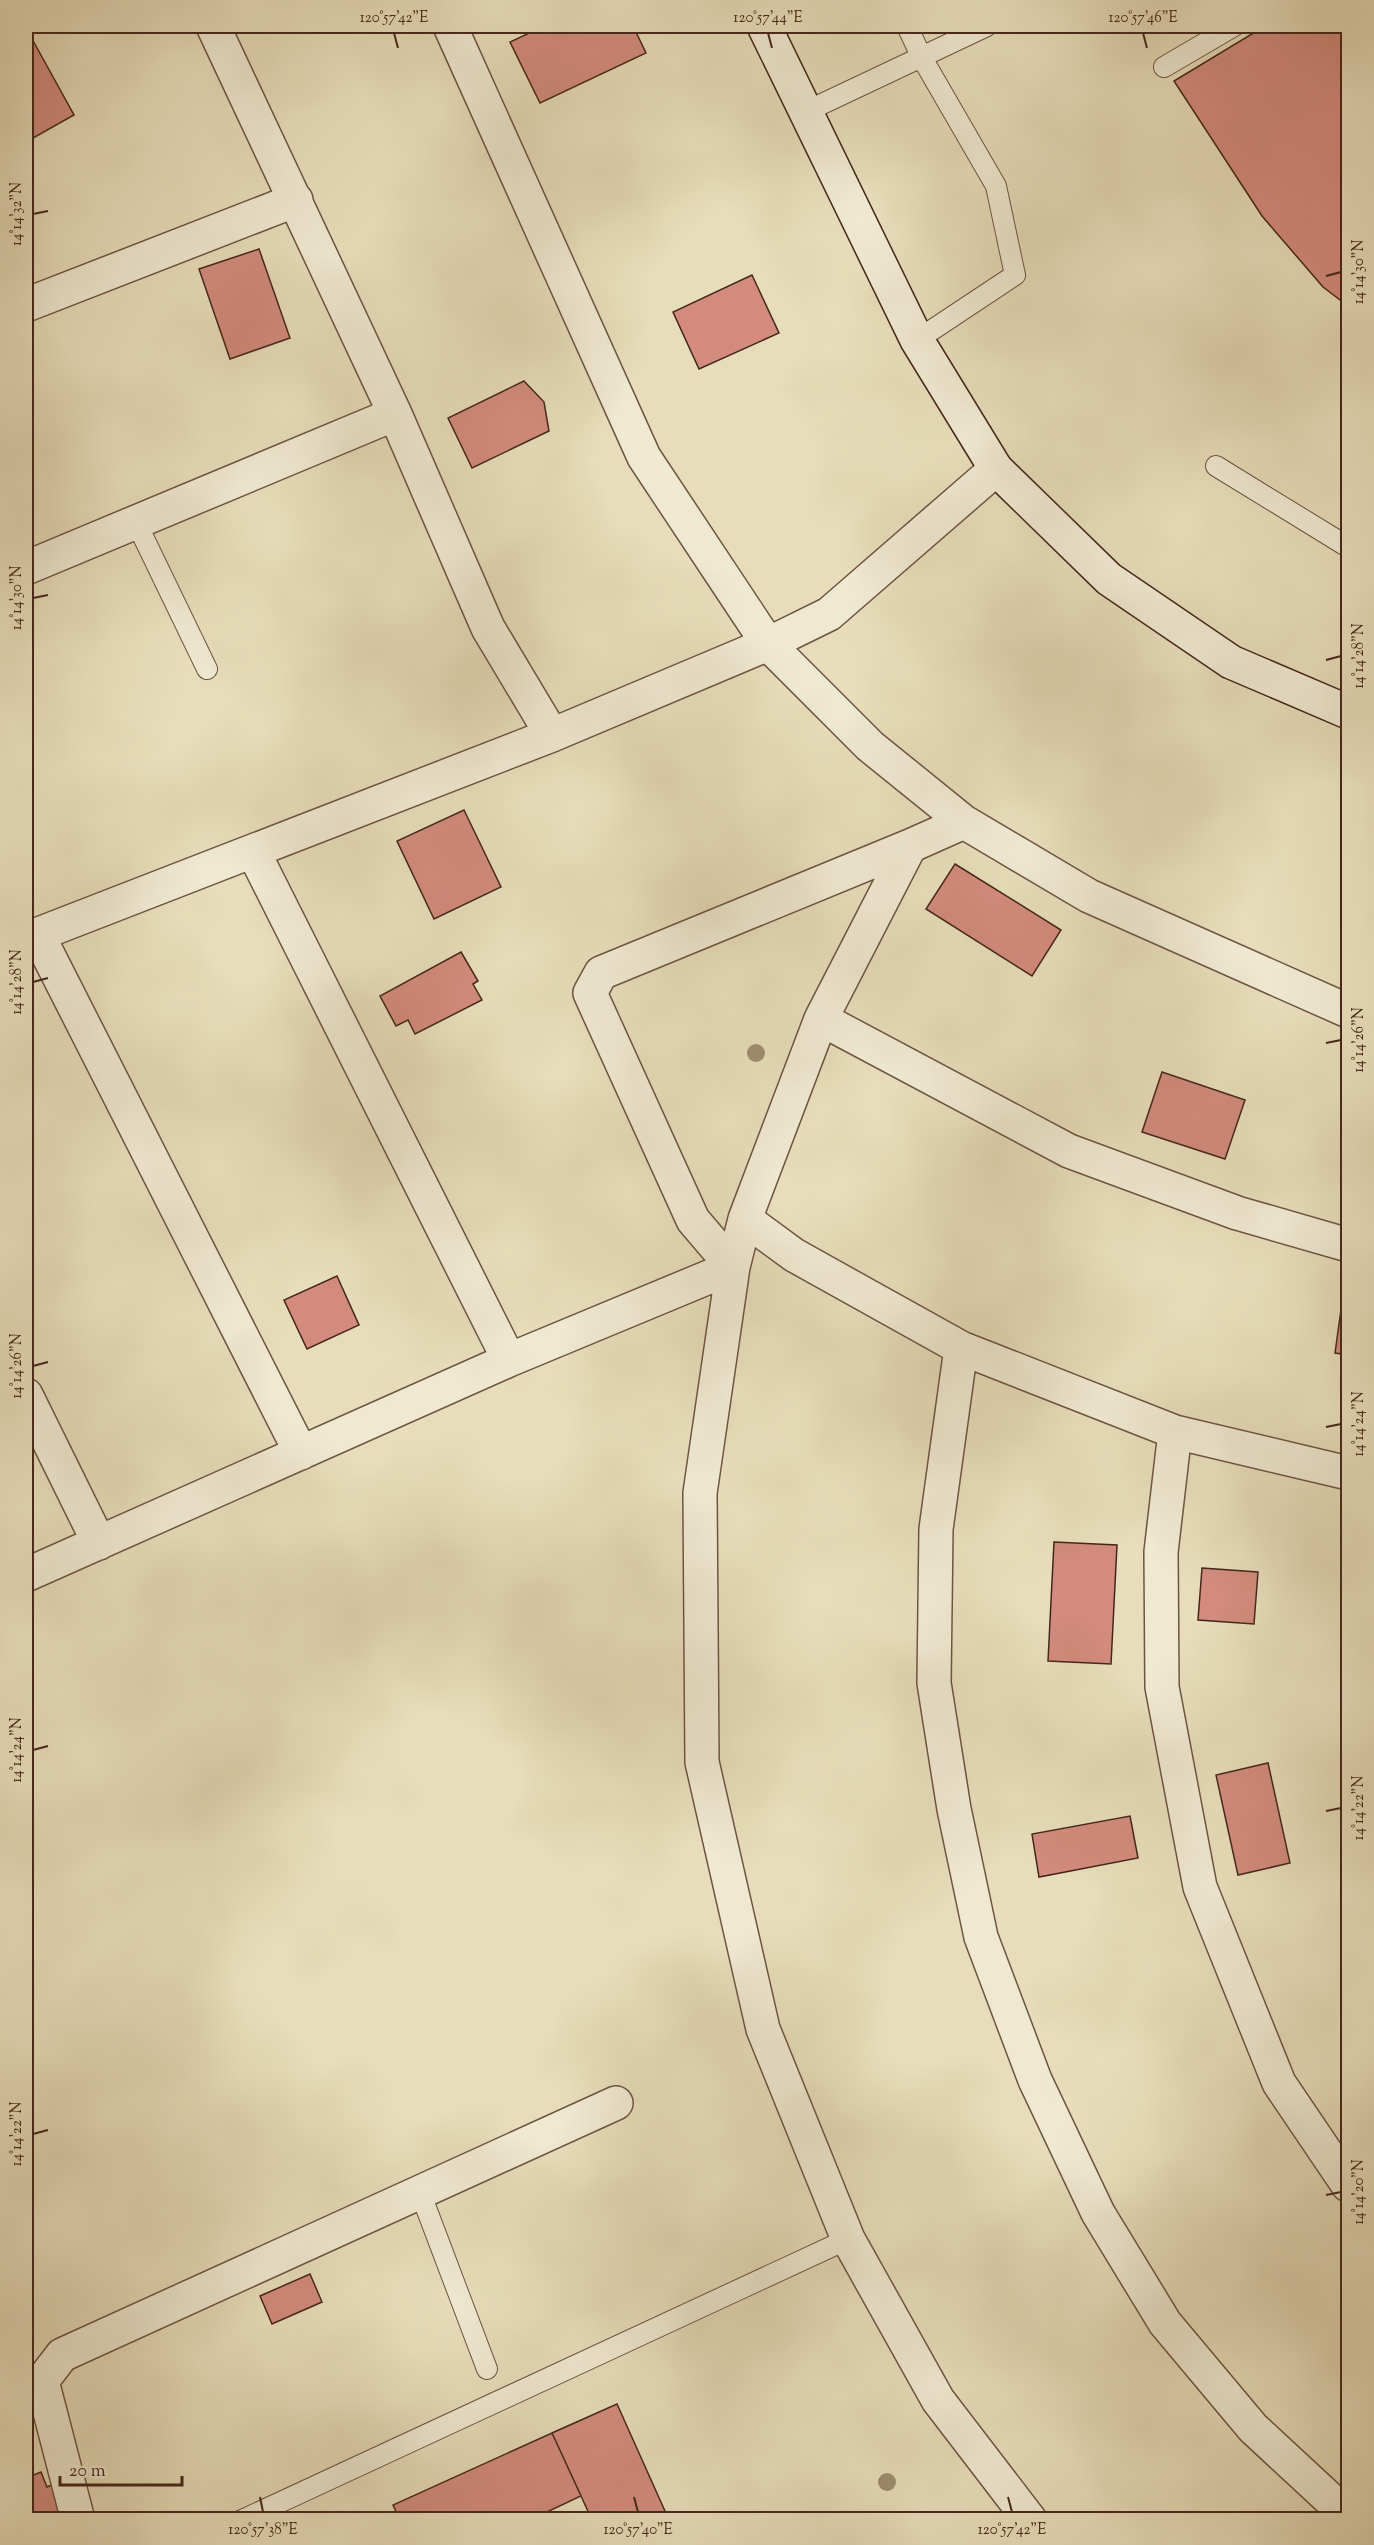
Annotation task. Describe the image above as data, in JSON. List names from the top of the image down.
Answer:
{
  "scale_bar": "20 m",
  "coordinates": [
    "120°57'42\"E",
    "120°57'44\"E",
    "120°57'46\"E",
    "14°14'32\"N",
    "14°14'30\"N",
    "14°14'28\"N",
    "14°14'26\"N",
    "14°14'24\"N",
    "14°14'22\"N",
    "14°14'20\"N",
    "120°57'38\"E",
    "120°57'40\"E"
  ]
}
